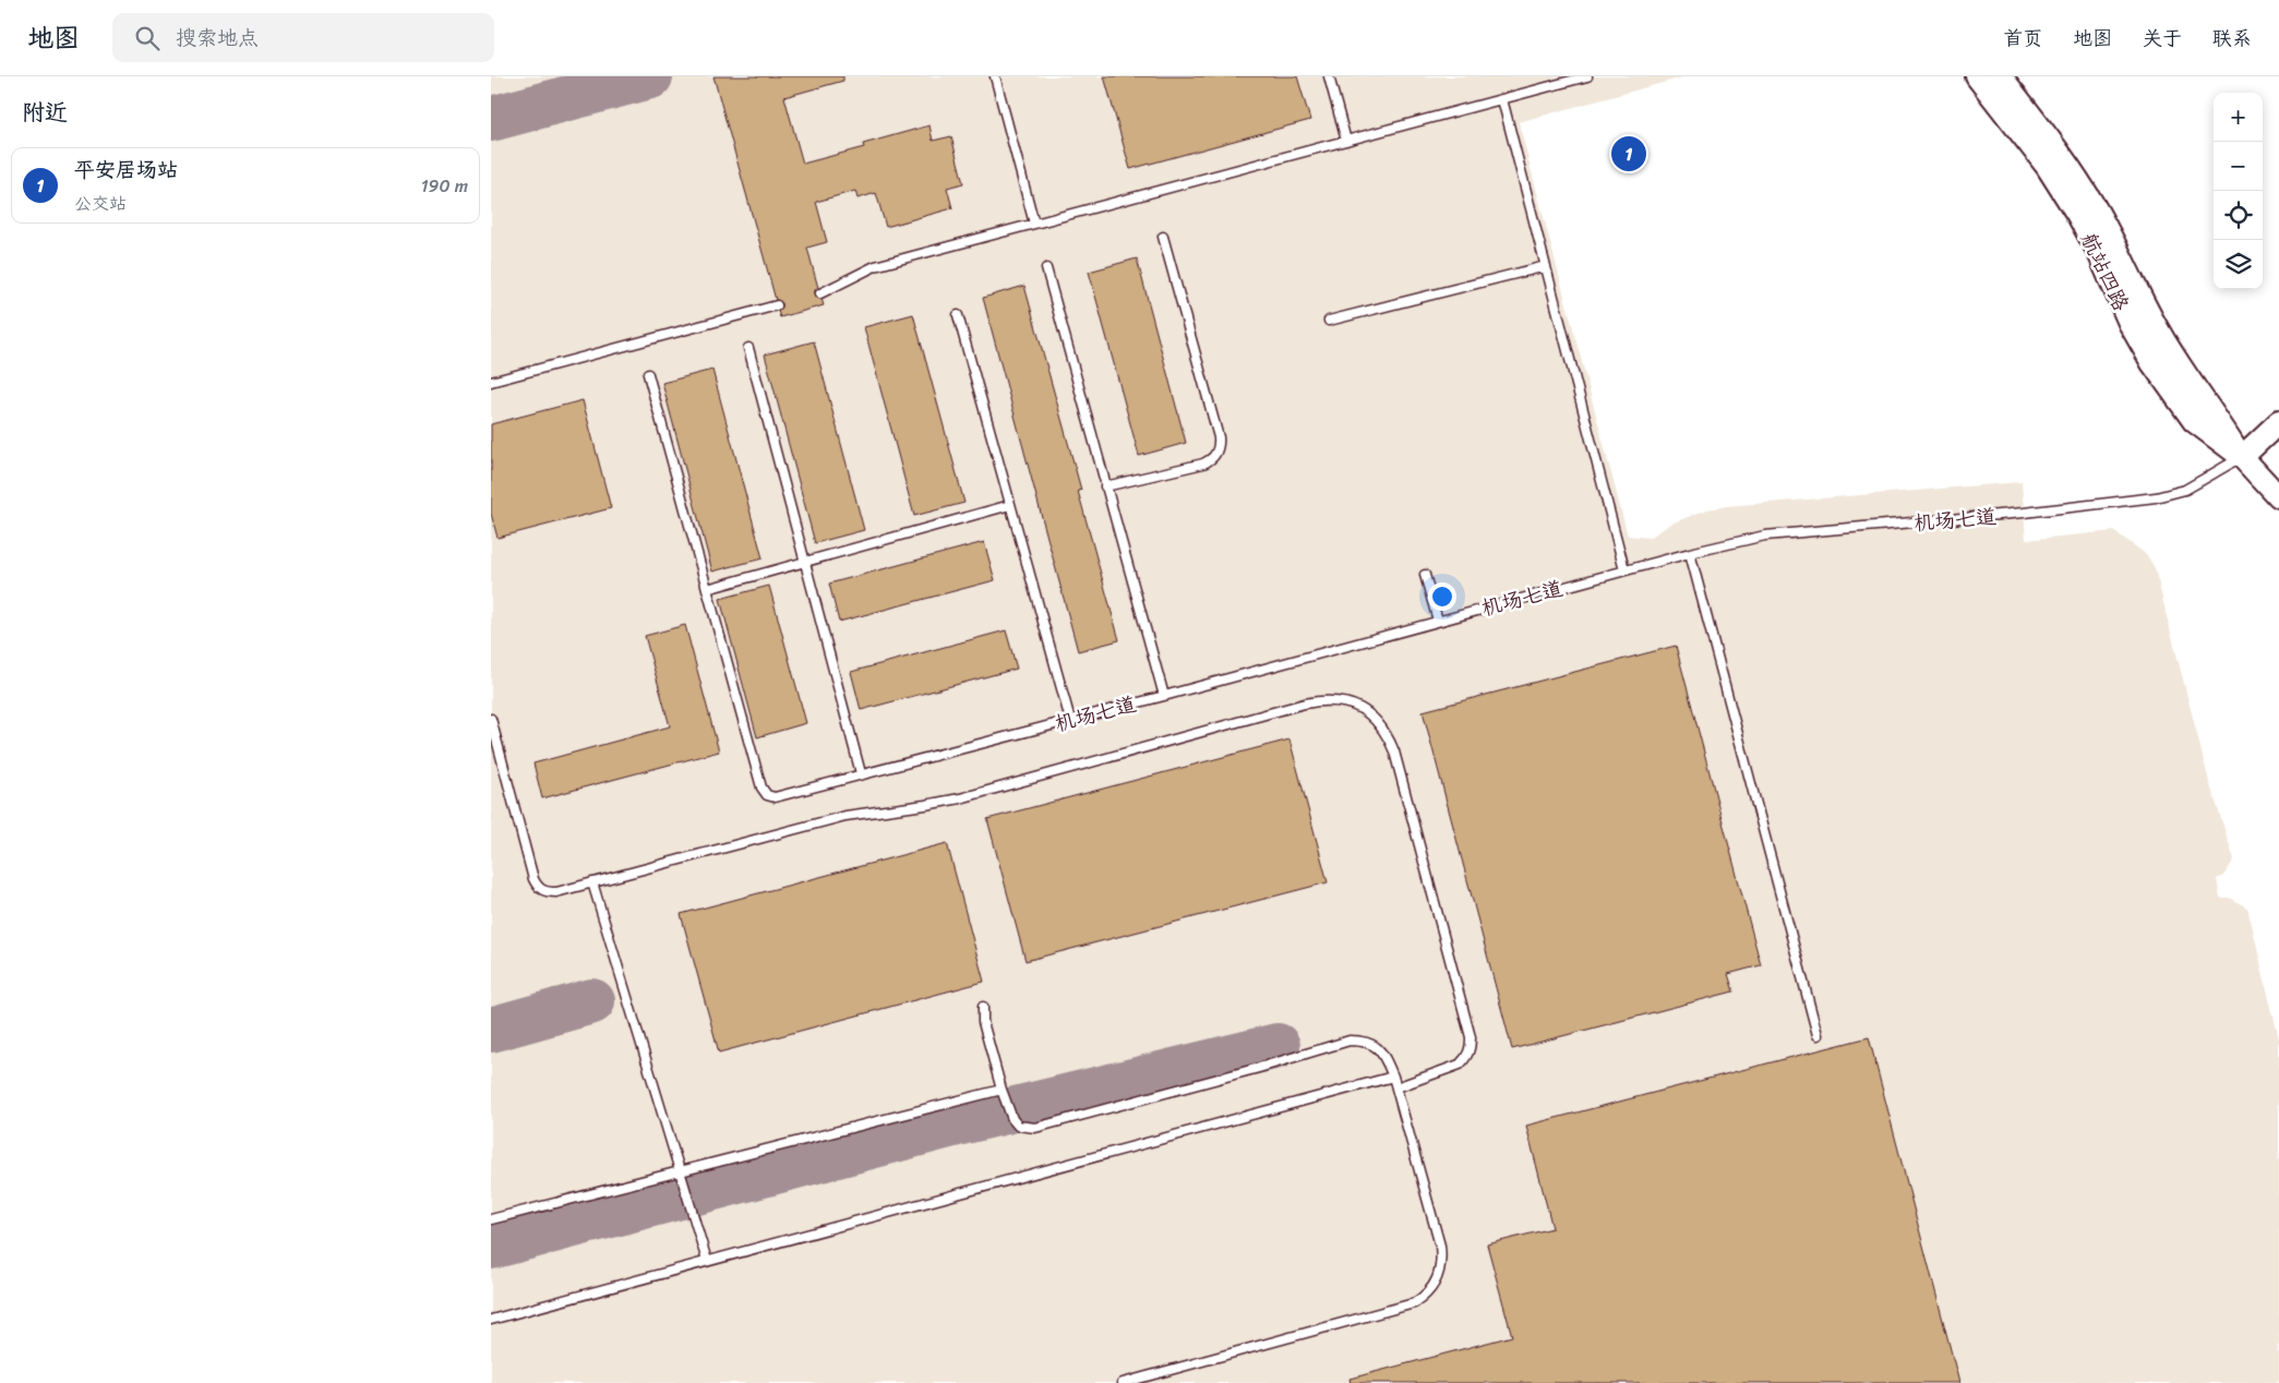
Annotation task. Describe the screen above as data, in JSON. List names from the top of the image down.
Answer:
{
  "streets": {
    "main road": ["航站四路", "机场七道"]
  },
  "crossings": [
    ["航站四路", "机场七道"]
  ],
  "page": {
    "header": "地图",
    "search": "搜索地点",
    "nav": [
      "首页",
      "地图",
      "关于",
      "联系"
    ],
    "heading": "附近",
    "map_buttons": ["+", "−"],
    "pins": "1",
    "list": [
      {
        "mark": "1",
        "name": "平安居场站",
        "note": "公交站",
        "value": "190 m"
      }
    ]
  }
}
